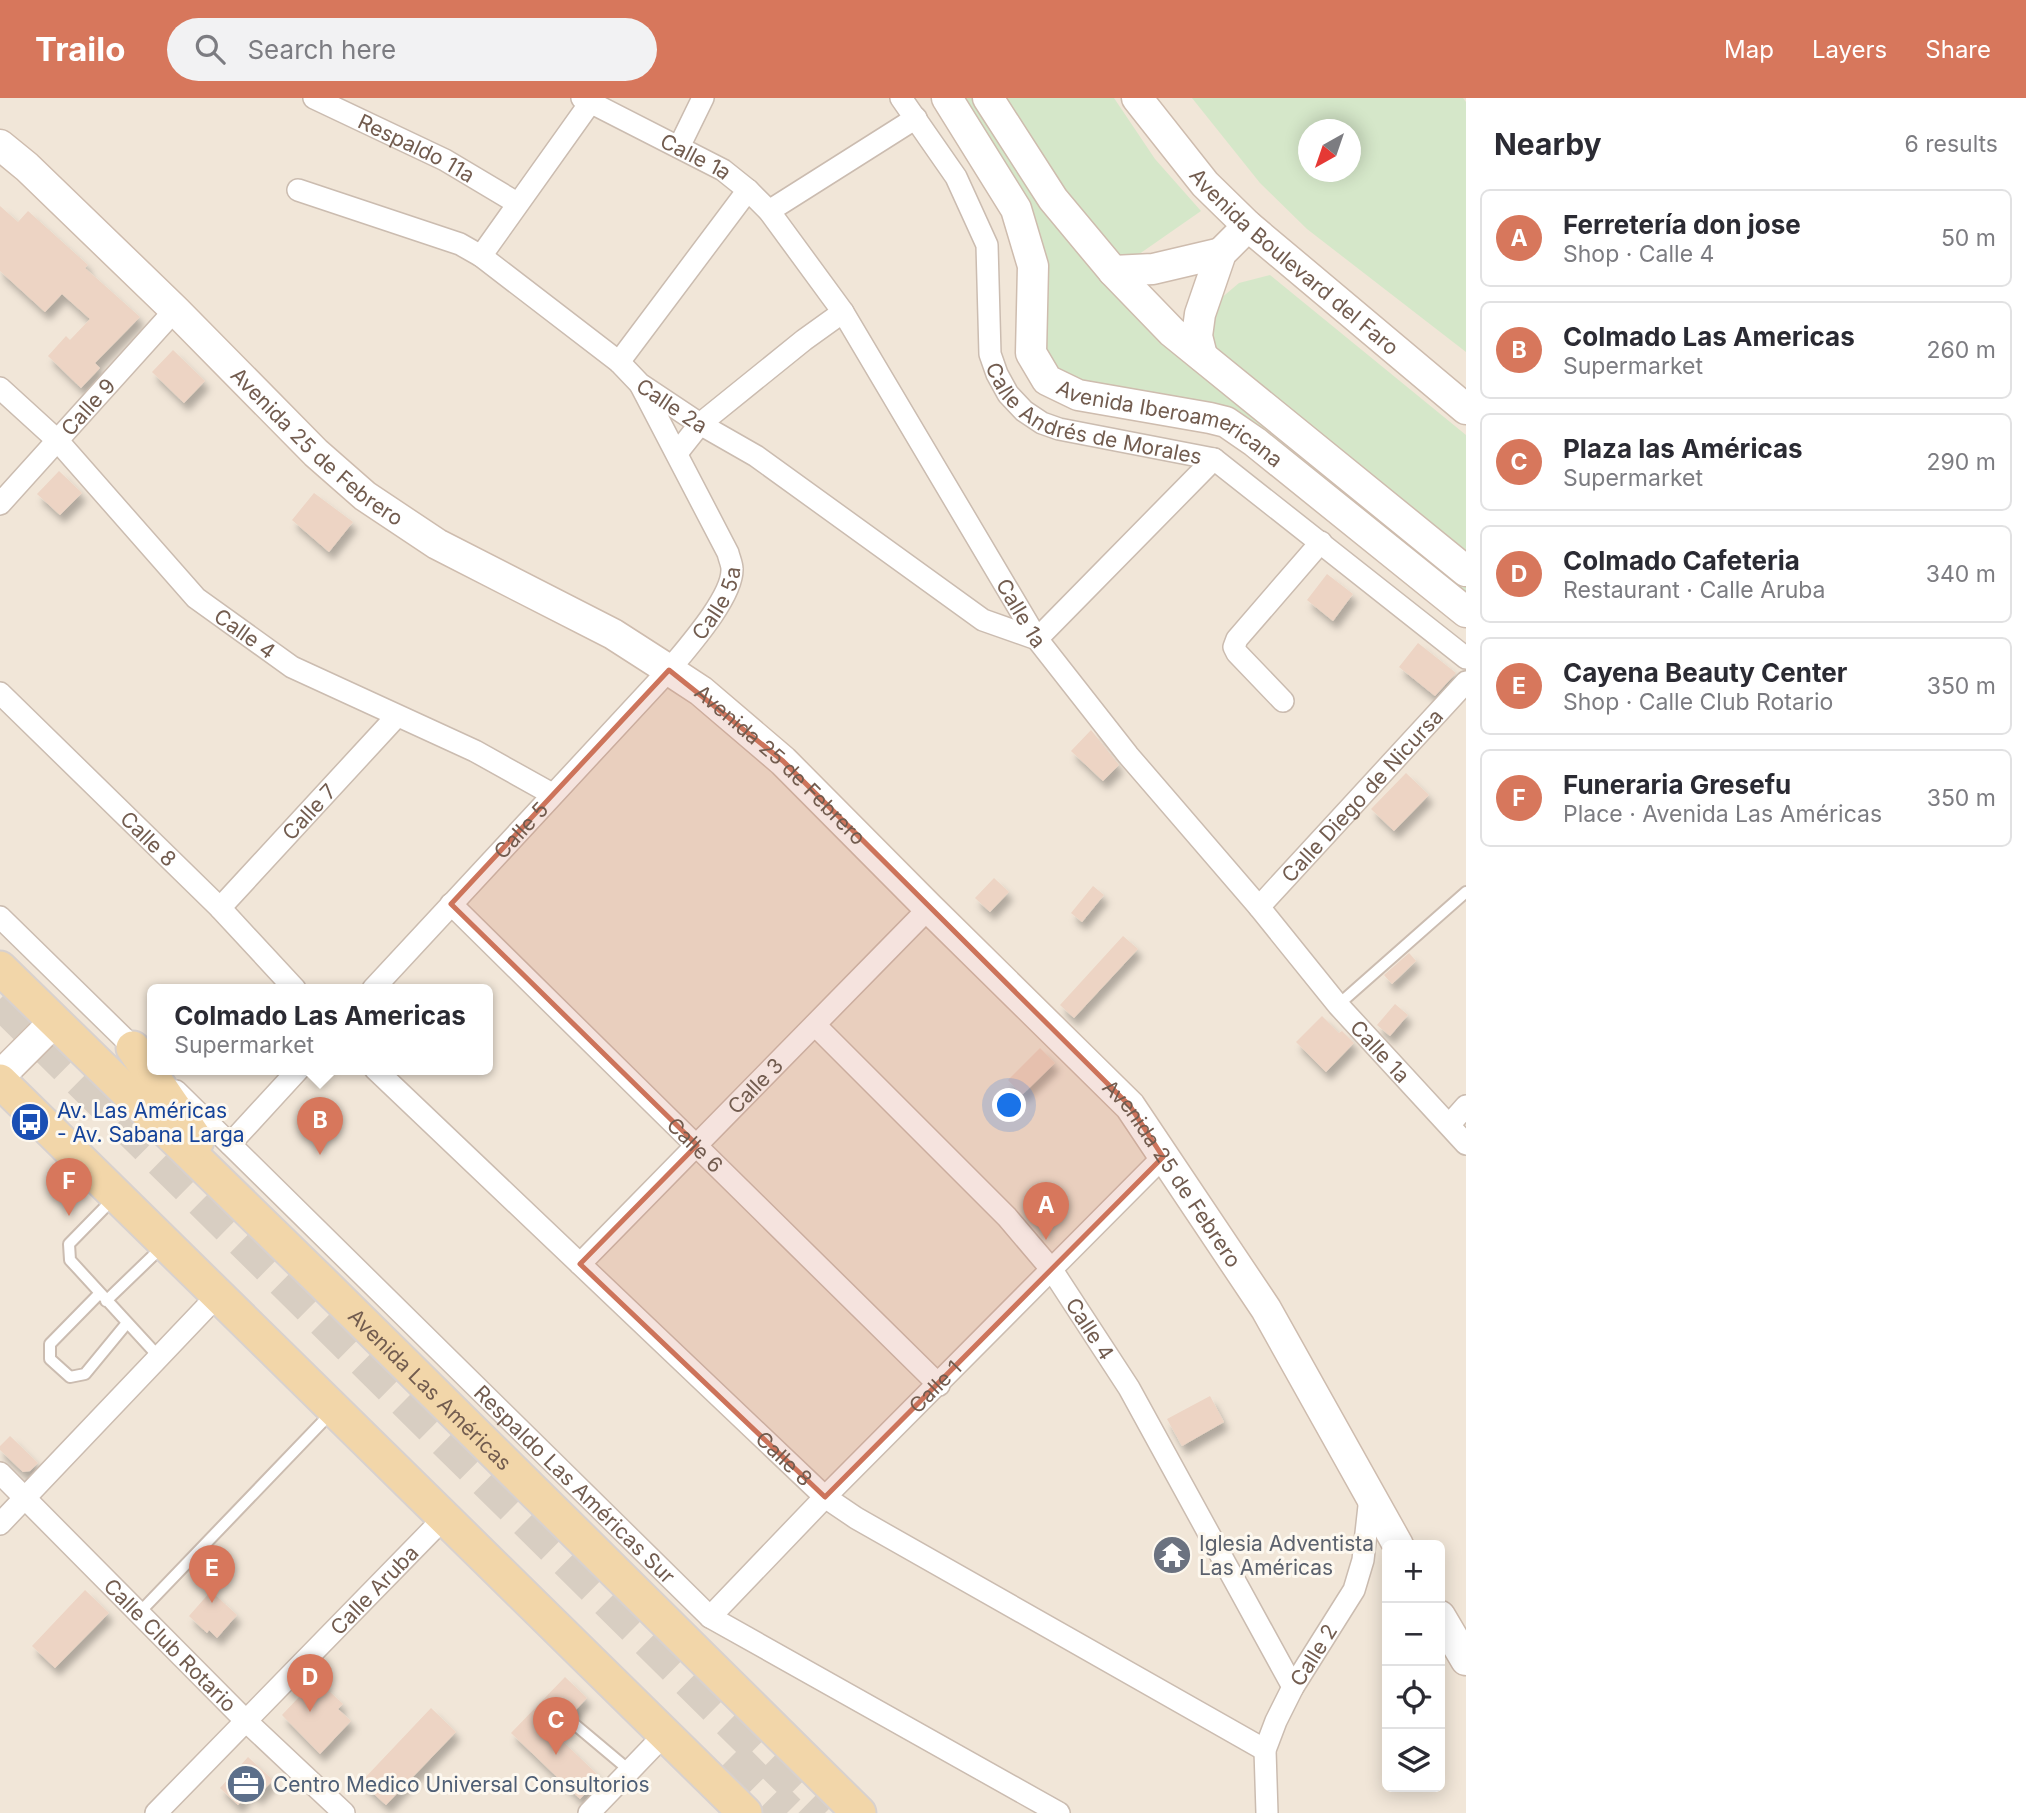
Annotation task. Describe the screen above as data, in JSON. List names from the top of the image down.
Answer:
{
  "streets": {
    "main road": ["Avenida Las Américas"],
    "street": [
      "Respaldo 11a",
      "Calle 1a",
      "Avenida Boulevard del Faro",
      "Calle 2a",
      "Calle 9",
      "Calle Andrés de Morales",
      "Avenida Iberoamericana",
      "Avenida 25 de Febrero",
      "Calle 5a",
      "Calle 4",
      "Calle Diego de Nicursa",
      "Calle 7",
      "Calle 5",
      "Calle 8",
      "Calle 3",
      "Calle 6",
      "Calle 1",
      "Respaldo Las Américas Sur",
      "Calle Aruba",
      "Calle Club Rotario",
      "Calle 2"
    ]
  },
  "crossings": [
    ["Calle 1a", "Calle 2a"],
    ["Calle 1a", "Calle Diego de Nicursa"],
    ["Calle 2a", "Calle 5a"],
    ["Calle 9", "Avenida 25 de Febrero"],
    ["Calle 9", "Calle 4"],
    ["Avenida 25 de Febrero", "Calle 5a"],
    ["Avenida 25 de Febrero", "Calle 5"],
    ["Avenida 25 de Febrero", "Calle 3"],
    ["Avenida 25 de Febrero", "Calle 1"],
    ["Avenida 25 de Febrero", "Calle 2"],
    ["Calle 5a", "Calle 5"],
    ["Calle 4", "Calle 7"],
    ["Calle 4", "Calle 5"],
    ["Calle 4", "Calle 3"],
    ["Calle 4", "Calle 1"],
    ["Calle 4", "Calle 2"],
    ["Calle 7", "Calle 8"],
    ["Calle 5", "Calle 6"],
    ["Calle 8", "Calle 3"],
    ["Calle 8", "Calle 1"],
    ["Calle 8", "Calle 2"],
    ["Calle 3", "Calle 6"],
    ["Calle 6", "Calle 1"],
    ["Calle 1", "Respaldo Las Américas Sur"],
    ["Calle Aruba", "Calle Club Rotario"]
  ],
  "places": {
    "bus stop": ["Av. Las Américas - Av. Sabana Larga"],
    "temple": ["Iglesia Adventista Las Américas"],
    "office": ["Centro Medico Universal Consultorios"]
  },
  "north": "bottom left",
  "page": {
    "header": "Trailo",
    "search": "Search here",
    "nav": ["Map", "Layers", "Share"],
    "heading": ["Nearby", "6 results"],
    "list": [
      {
        "mark": "A",
        "name": "Ferretería don jose",
        "note": "Shop · Calle 4",
        "value": "50 m"
      },
      {
        "mark": "B",
        "name": "Colmado Las Americas",
        "note": "Supermarket",
        "value": "260 m"
      },
      {
        "mark": "C",
        "name": "Plaza las Américas",
        "note": "Supermarket",
        "value": "290 m"
      },
      {
        "mark": "D",
        "name": "Colmado Cafeteria",
        "note": "Restaurant · Calle Aruba",
        "value": "340 m"
      },
      {
        "mark": "E",
        "name": "Cayena Beauty Center",
        "note": "Shop · Calle Club Rotario",
        "value": "350 m"
      },
      {
        "mark": "F",
        "name": "Funeraria Gresefu",
        "note": "Place · Avenida Las Américas",
        "value": "350 m"
      }
    ],
    "popup": ["Colmado Las Americas", "Supermarket"],
    "pins": [
      "B",
      "F",
      "A",
      "E",
      "D",
      "C"
    ],
    "map_buttons": ["+", "−"]
  }
}
